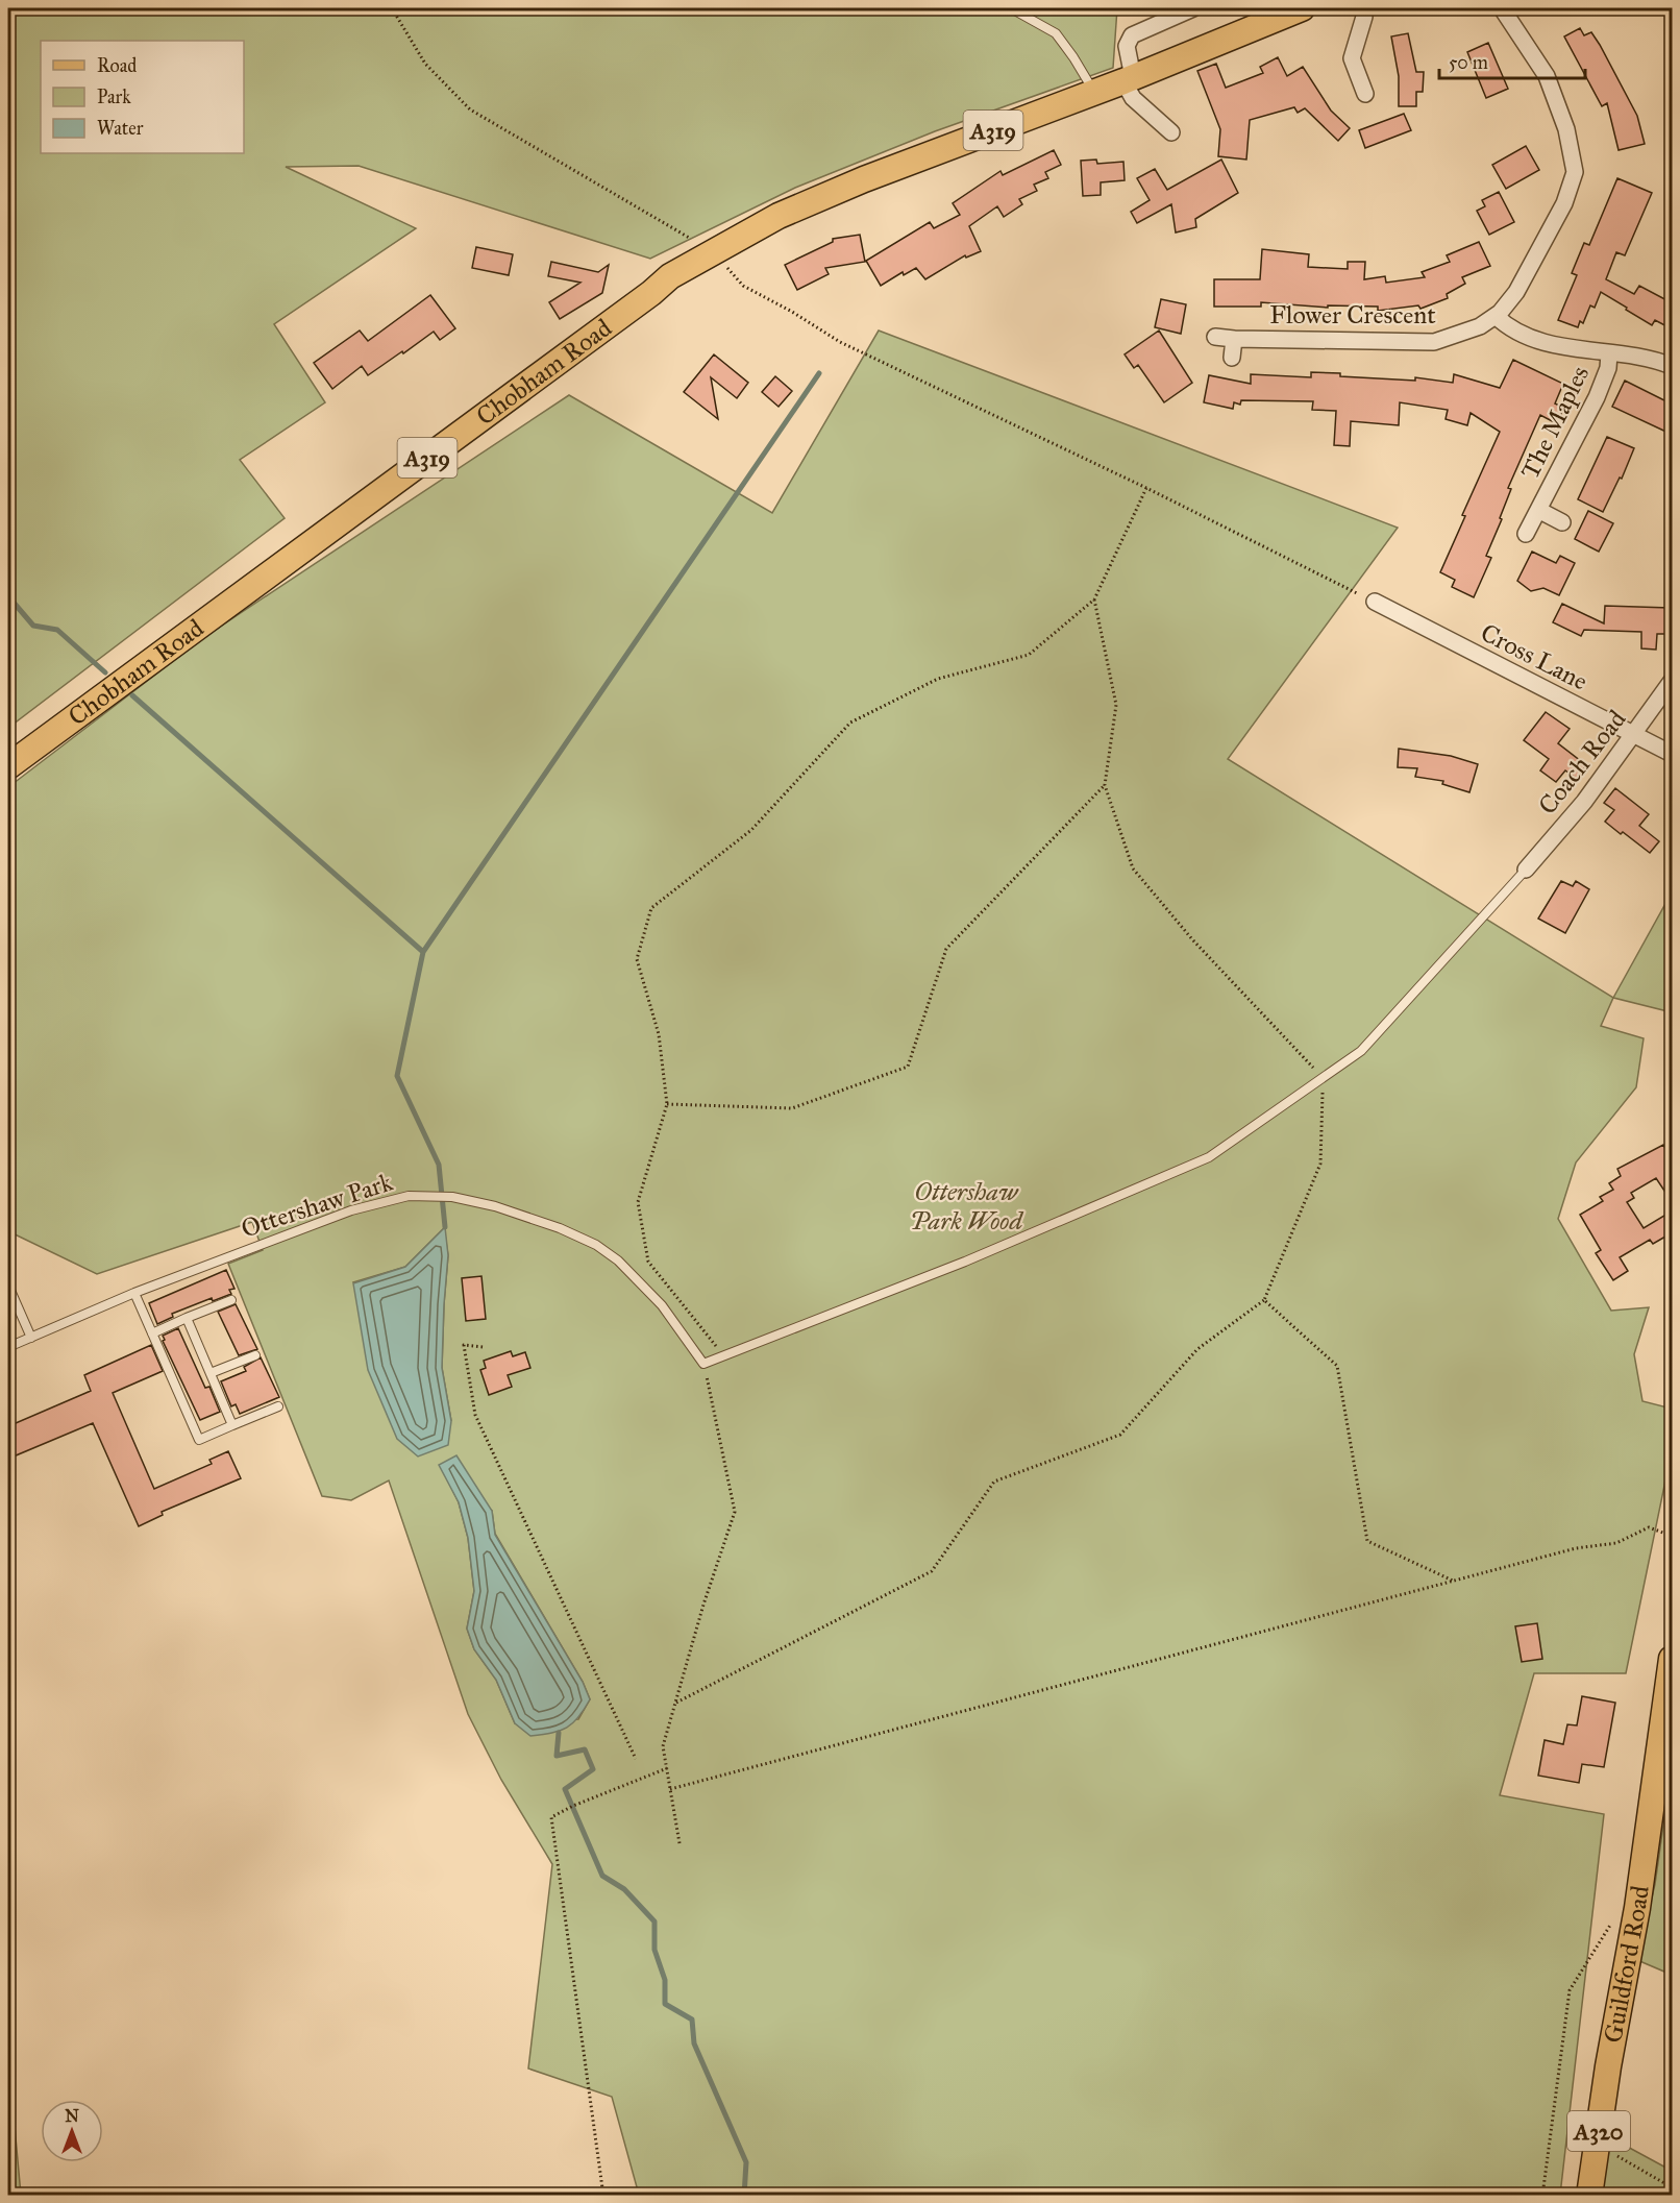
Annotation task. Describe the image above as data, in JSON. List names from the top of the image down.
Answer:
{
  "streets": {
    "main road": [
      "A319",
      "Chobham Road",
      "Guildford Road",
      "A320"
    ],
    "street": [
      "Flower Crescent",
      "The Maples",
      "Cross Lane",
      "Coach Road"
    ],
    "lane": ["Ottershaw Park"]
  },
  "crossings": [
    ["Flower Crescent", "The Maples"],
    ["Cross Lane", "Coach Road"]
  ],
  "parks": ["Ottershaw Park Wood"],
  "legend": ["Road", "Park", "Water"],
  "scale_bar": "50 m",
  "north": "top"
}
